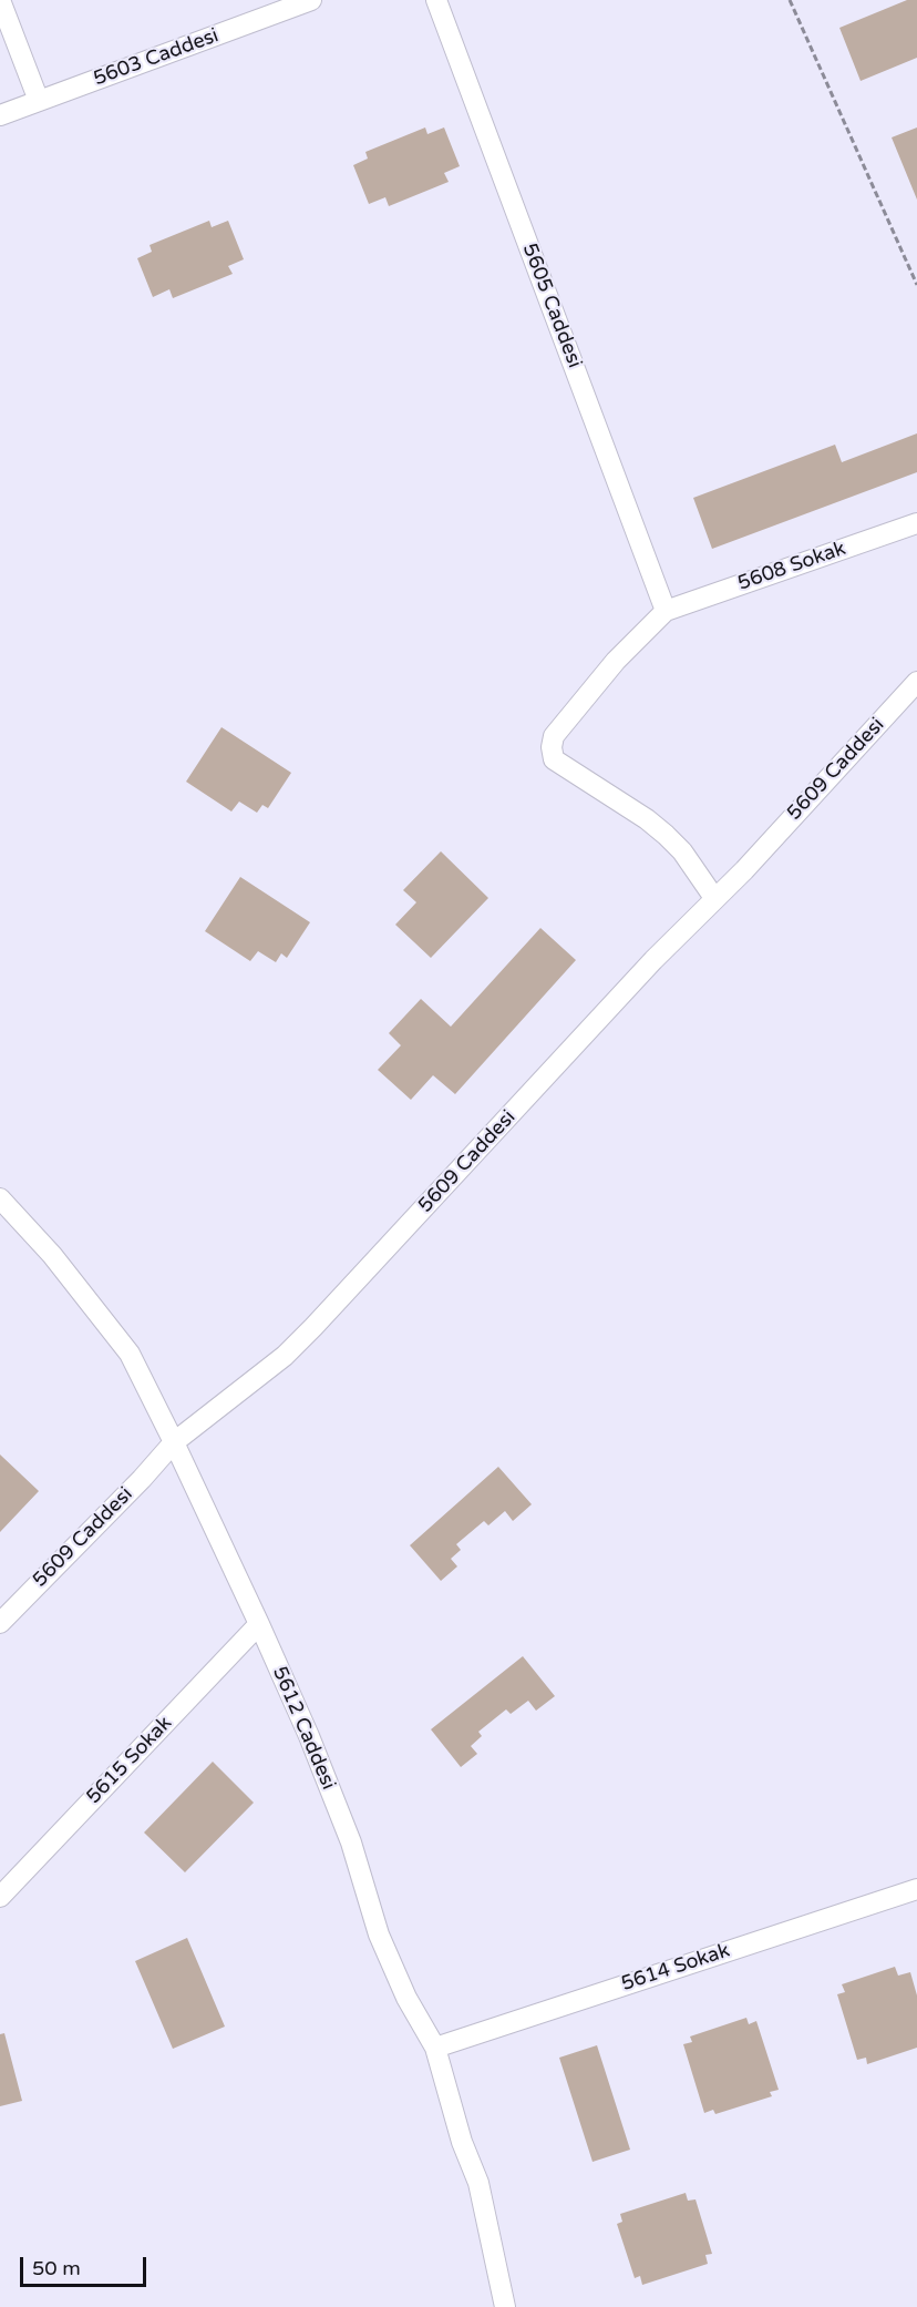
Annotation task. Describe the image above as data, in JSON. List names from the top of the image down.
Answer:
{
  "streets": {
    "street": [
      "5603 Caddesi",
      "5605 Caddesi",
      "5608 Sokak",
      "5609 Caddesi",
      "5612 Caddesi",
      "5615 Sokak",
      "5614 Sokak"
    ]
  },
  "crossings": [
    ["5605 Caddesi", "5608 Sokak"],
    ["5609 Caddesi", "5612 Caddesi"],
    ["5612 Caddesi", "5615 Sokak"],
    ["5612 Caddesi", "5614 Sokak"]
  ],
  "scale_bar": "50 m"
}
